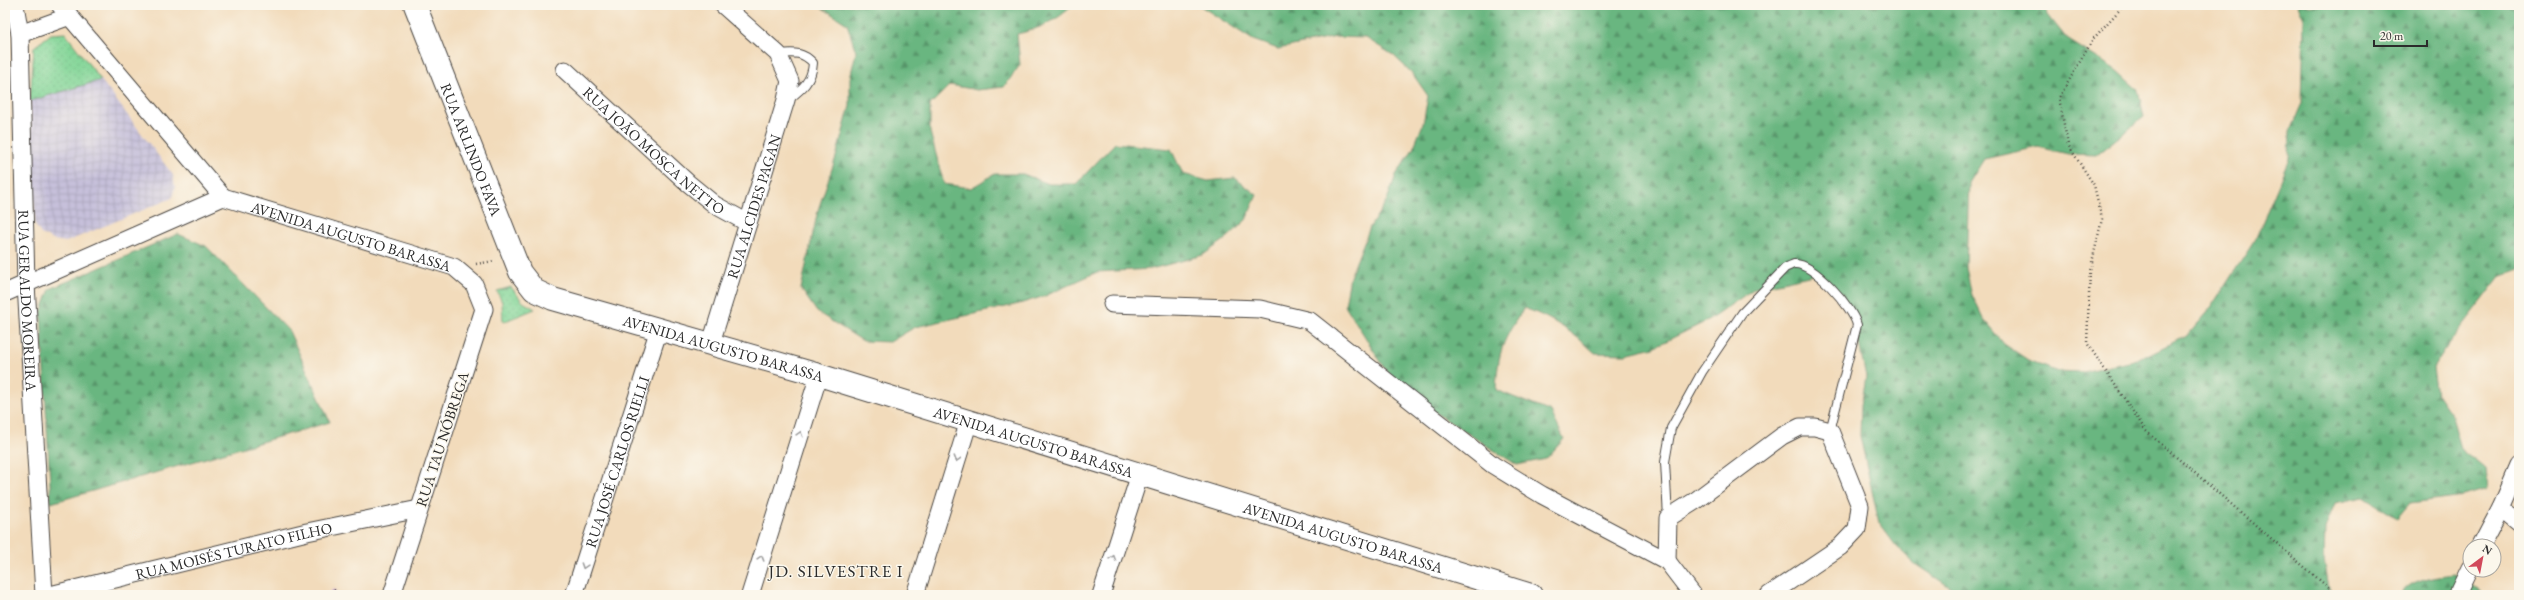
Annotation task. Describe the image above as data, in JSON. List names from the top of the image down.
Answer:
{
  "streets": {
    "street": [
      "RUA ARLINDO FAVA",
      "RUA JOÃO MOSCA NETTO",
      "RUA ALCIDES PAGAN",
      "AVENIDA AUGUSTO BARASSA",
      "RUA GERALDO MOREIRA",
      "RUA TAU NÓBREGA",
      "RUA JOSÉ CARLOS RIELLI",
      "RUA MOISÉS TURATO FILHO"
    ]
  },
  "crossings": [
    ["RUA ARLINDO FAVA", "AVENIDA AUGUSTO BARASSA"],
    ["RUA JOÃO MOSCA NETTO", "RUA ALCIDES PAGAN"],
    ["RUA ALCIDES PAGAN", "AVENIDA AUGUSTO BARASSA"],
    ["AVENIDA AUGUSTO BARASSA", "RUA TAU NÓBREGA"],
    ["AVENIDA AUGUSTO BARASSA", "RUA JOSÉ CARLOS RIELLI"],
    ["RUA TAU NÓBREGA", "RUA MOISÉS TURATO FILHO"]
  ],
  "one_way": ["RUA JOSÉ CARLOS RIELLI"],
  "districts": ["JD. SILVESTRE I"],
  "scale_bar": "20 m",
  "north": "top right"
}
